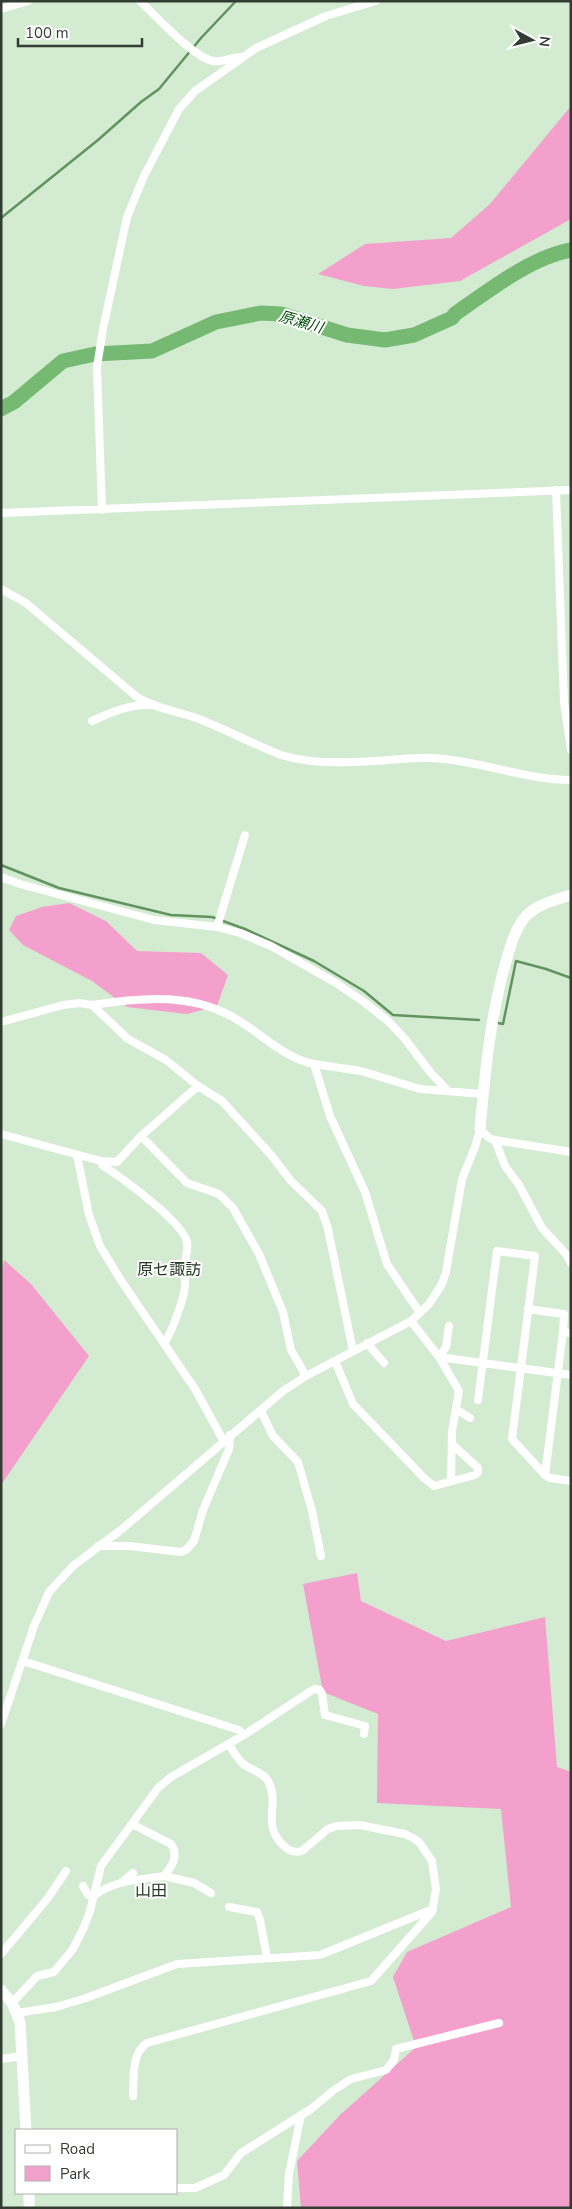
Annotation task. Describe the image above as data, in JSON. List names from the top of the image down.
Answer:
{
  "districts": ["原セ諏訪", "山田"],
  "water": ["原瀬川"],
  "legend": ["Road", "Park"],
  "scale_bar": "100 m",
  "north": "right"
}
